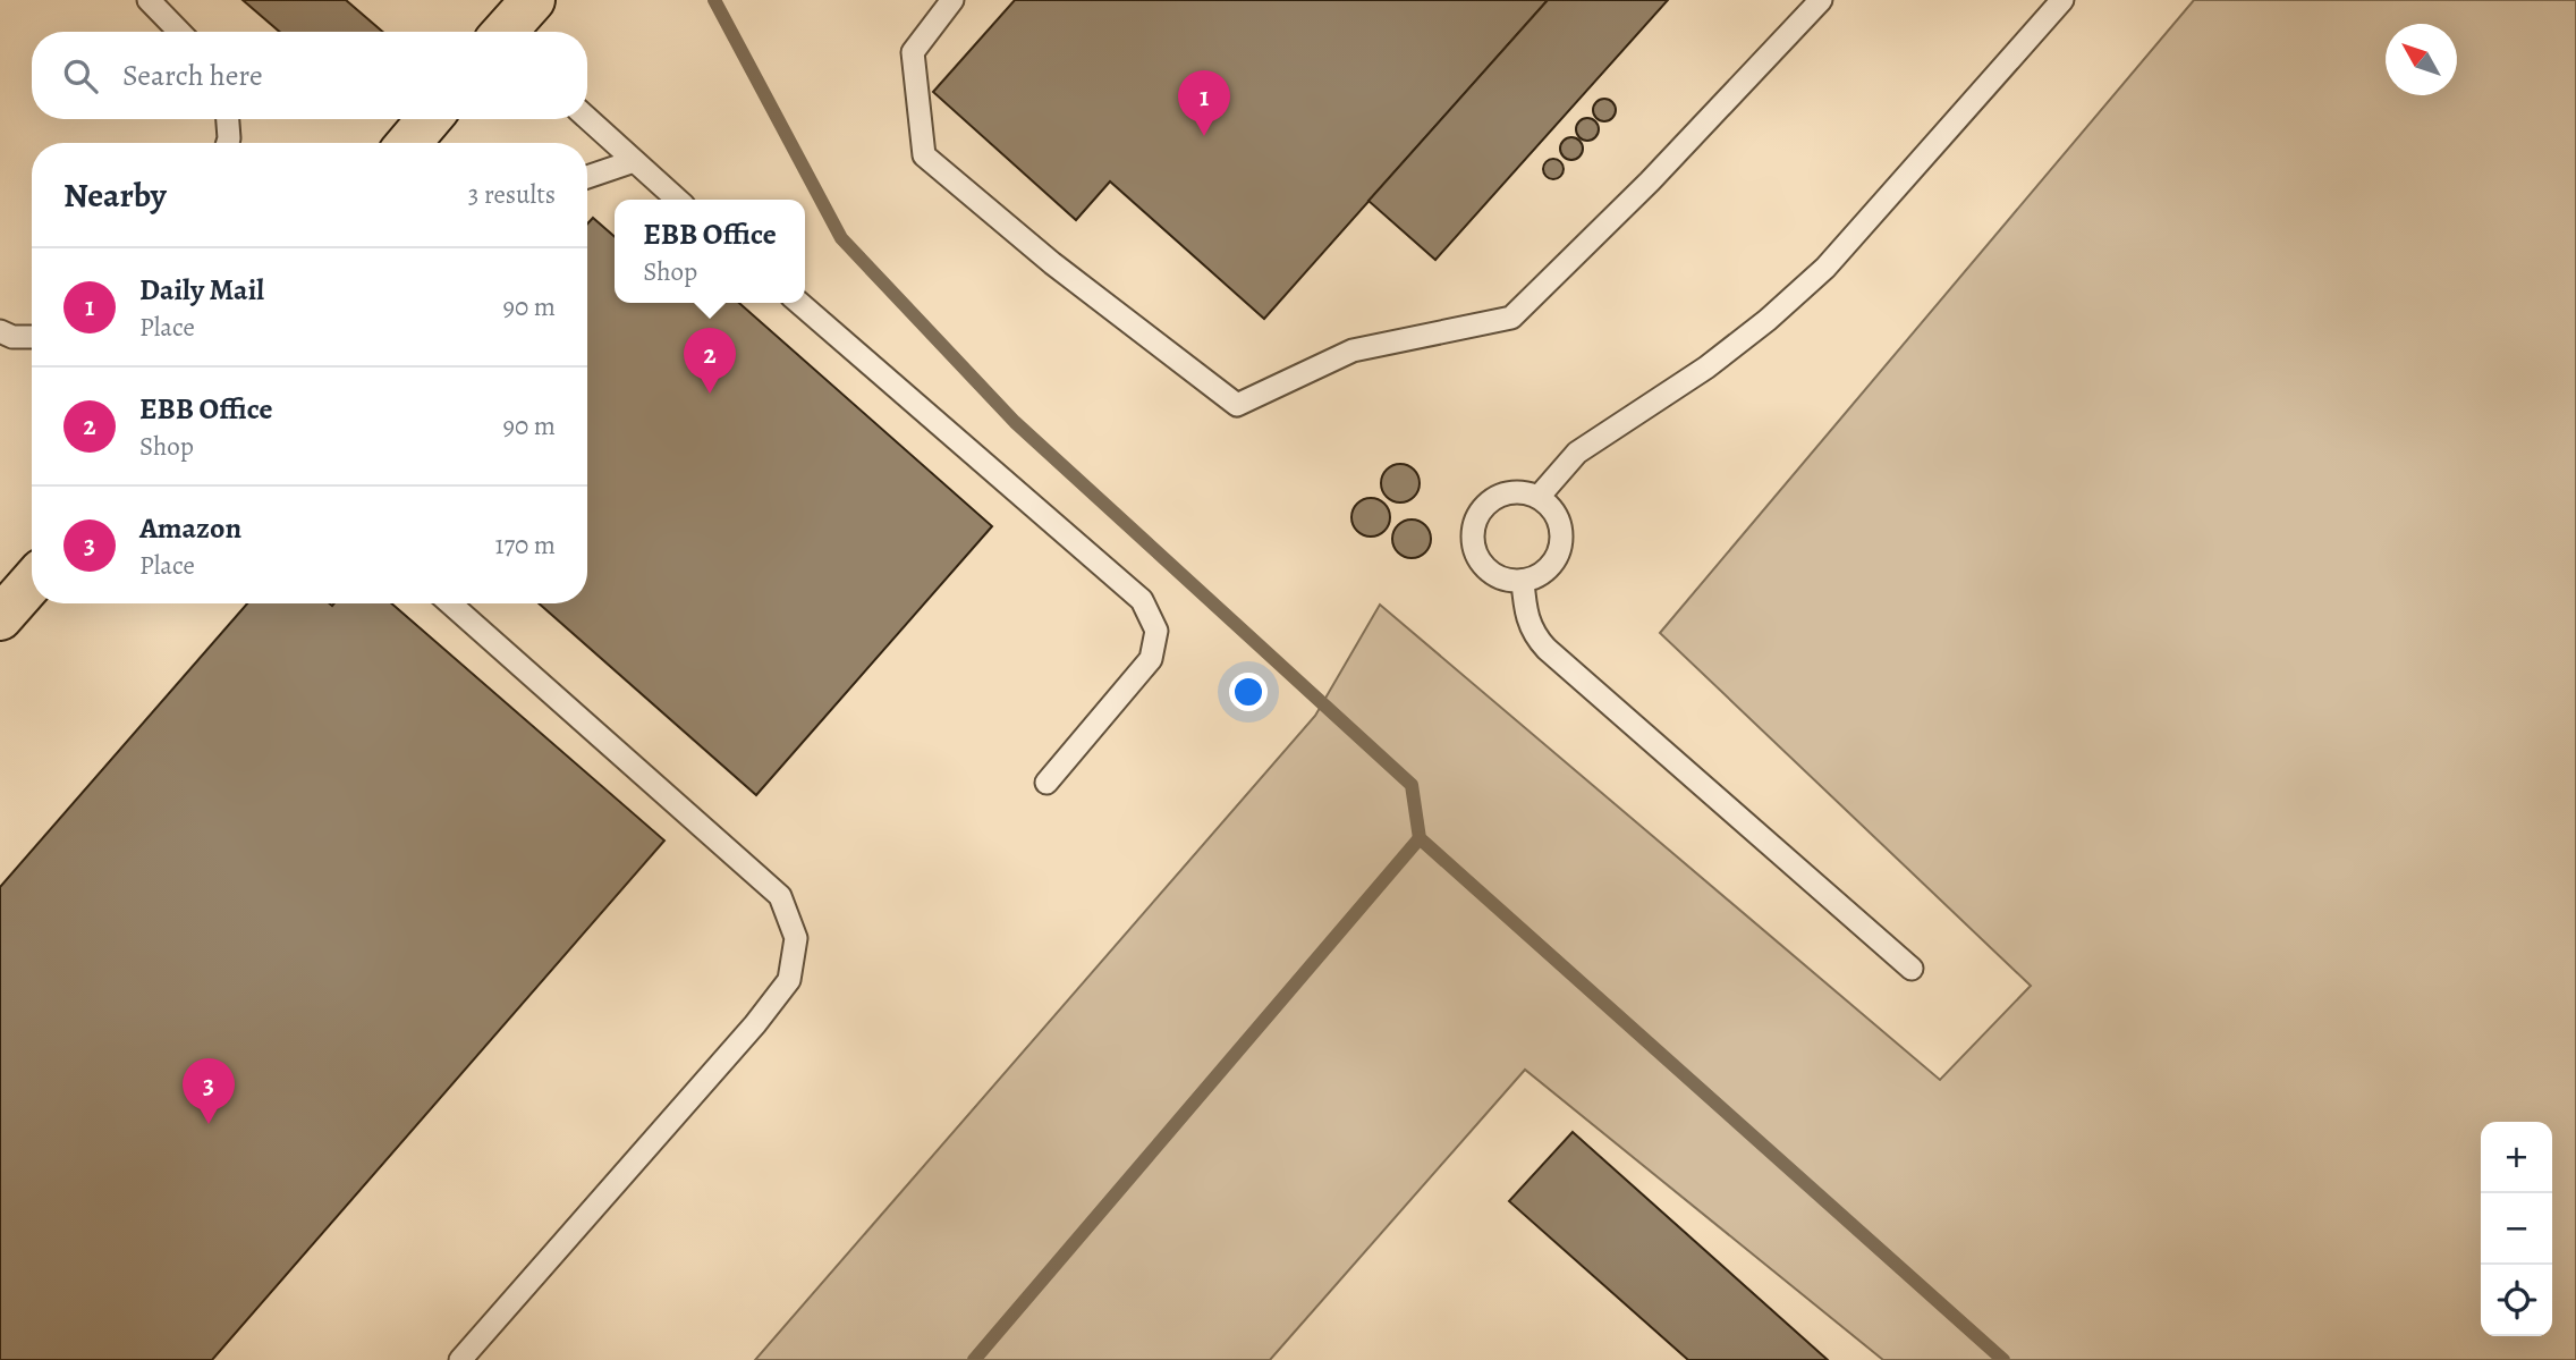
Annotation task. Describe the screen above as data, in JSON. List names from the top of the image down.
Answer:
{
  "north": "top left",
  "page": {
    "search": "Search here",
    "pins": ["1", "2", "3"],
    "heading": ["Nearby", "3 results"],
    "popup": ["EBB Office", "Shop"],
    "list": [
      {
        "mark": "1",
        "name": "Daily Mail",
        "note": "Place",
        "value": "90 m"
      },
      {
        "mark": "2",
        "name": "EBB Office",
        "note": "Shop",
        "value": "90 m"
      },
      {
        "mark": "3",
        "name": "Amazon",
        "note": "Place",
        "value": "170 m"
      }
    ],
    "map_buttons": ["+", "−"]
  }
}
